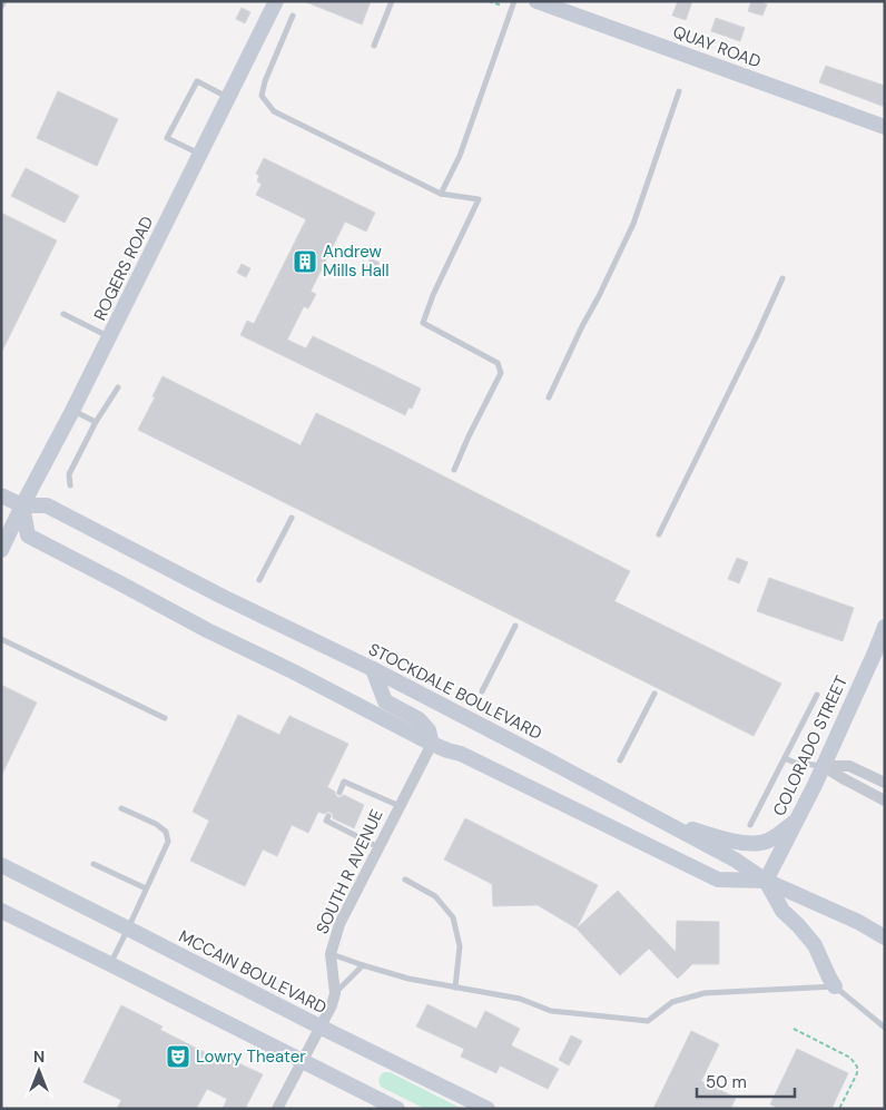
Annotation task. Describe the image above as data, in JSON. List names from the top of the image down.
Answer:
{
  "streets": {
    "main road": [
      "QUAY ROAD",
      "ROGERS ROAD",
      "STOCKDALE BOULEVARD",
      "COLORADO STREET",
      "MCCAIN BOULEVARD"
    ],
    "street": ["SOUTH R AVENUE"]
  },
  "crossings": [
    ["ROGERS ROAD", "STOCKDALE BOULEVARD"],
    ["STOCKDALE BOULEVARD", "COLORADO STREET"],
    ["SOUTH R AVENUE", "MCCAIN BOULEVARD"]
  ],
  "places": {
    "building": ["Andrew Mills Hall"],
    "theatre": ["Lowry Theater"]
  },
  "scale_bar": "50 m",
  "north": "top"
}
